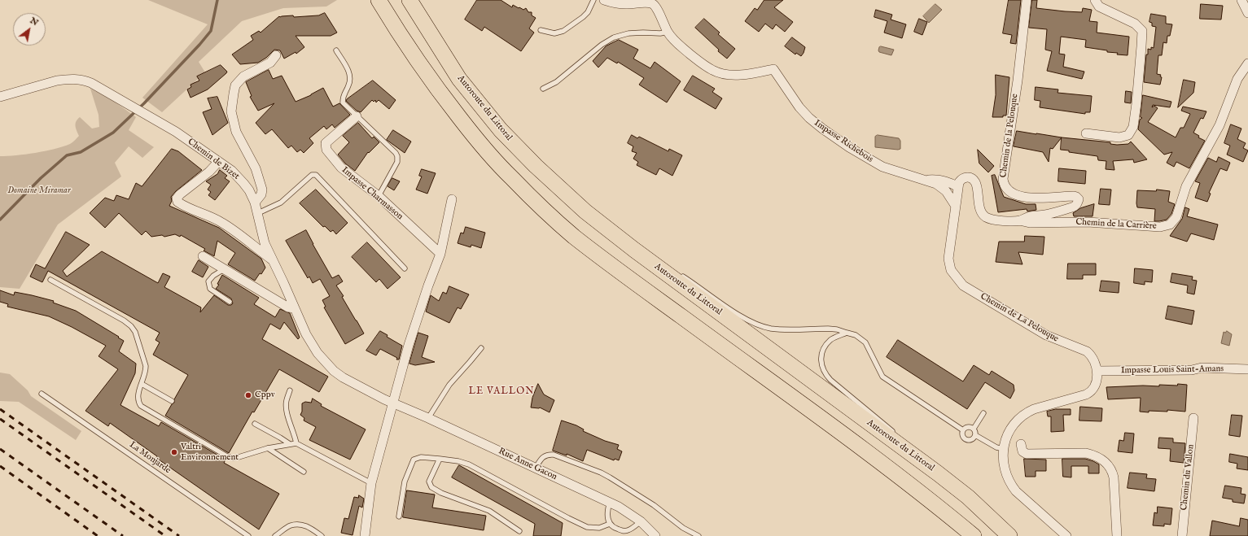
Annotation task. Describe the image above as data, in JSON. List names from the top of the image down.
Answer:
{
  "streets": {
    "highway": ["Autoroute du Littoral"],
    "street": [
      "Chemin de la Pelouque",
      "Impasse Richebois",
      "Chemin de Bizet",
      "Impasse Charmasson",
      "Chemin de la Carrière",
      "Chemin de La Pelouque",
      "Impasse Louis Saint-Amans",
      "Rue Anne Gacon",
      "Chemin du Vallon"
    ],
    "lane": ["La Monjarde"]
  },
  "crossings": [
    ["Chemin de la Pelouque", "Impasse Richebois"],
    ["Chemin de la Pelouque", "Chemin de la Carrière"],
    ["Chemin de la Pelouque", "Chemin de La Pelouque"],
    ["Impasse Richebois", "Chemin de La Pelouque"],
    ["Chemin de Bizet", "Rue Anne Gacon"],
    ["Chemin de La Pelouque", "Impasse Louis Saint-Amans"]
  ],
  "districts": ["LE VALLON"],
  "parks": ["Domaine Miramar"],
  "places": ["Cppv", "Valtri Environnement"],
  "north": "top right"
}
